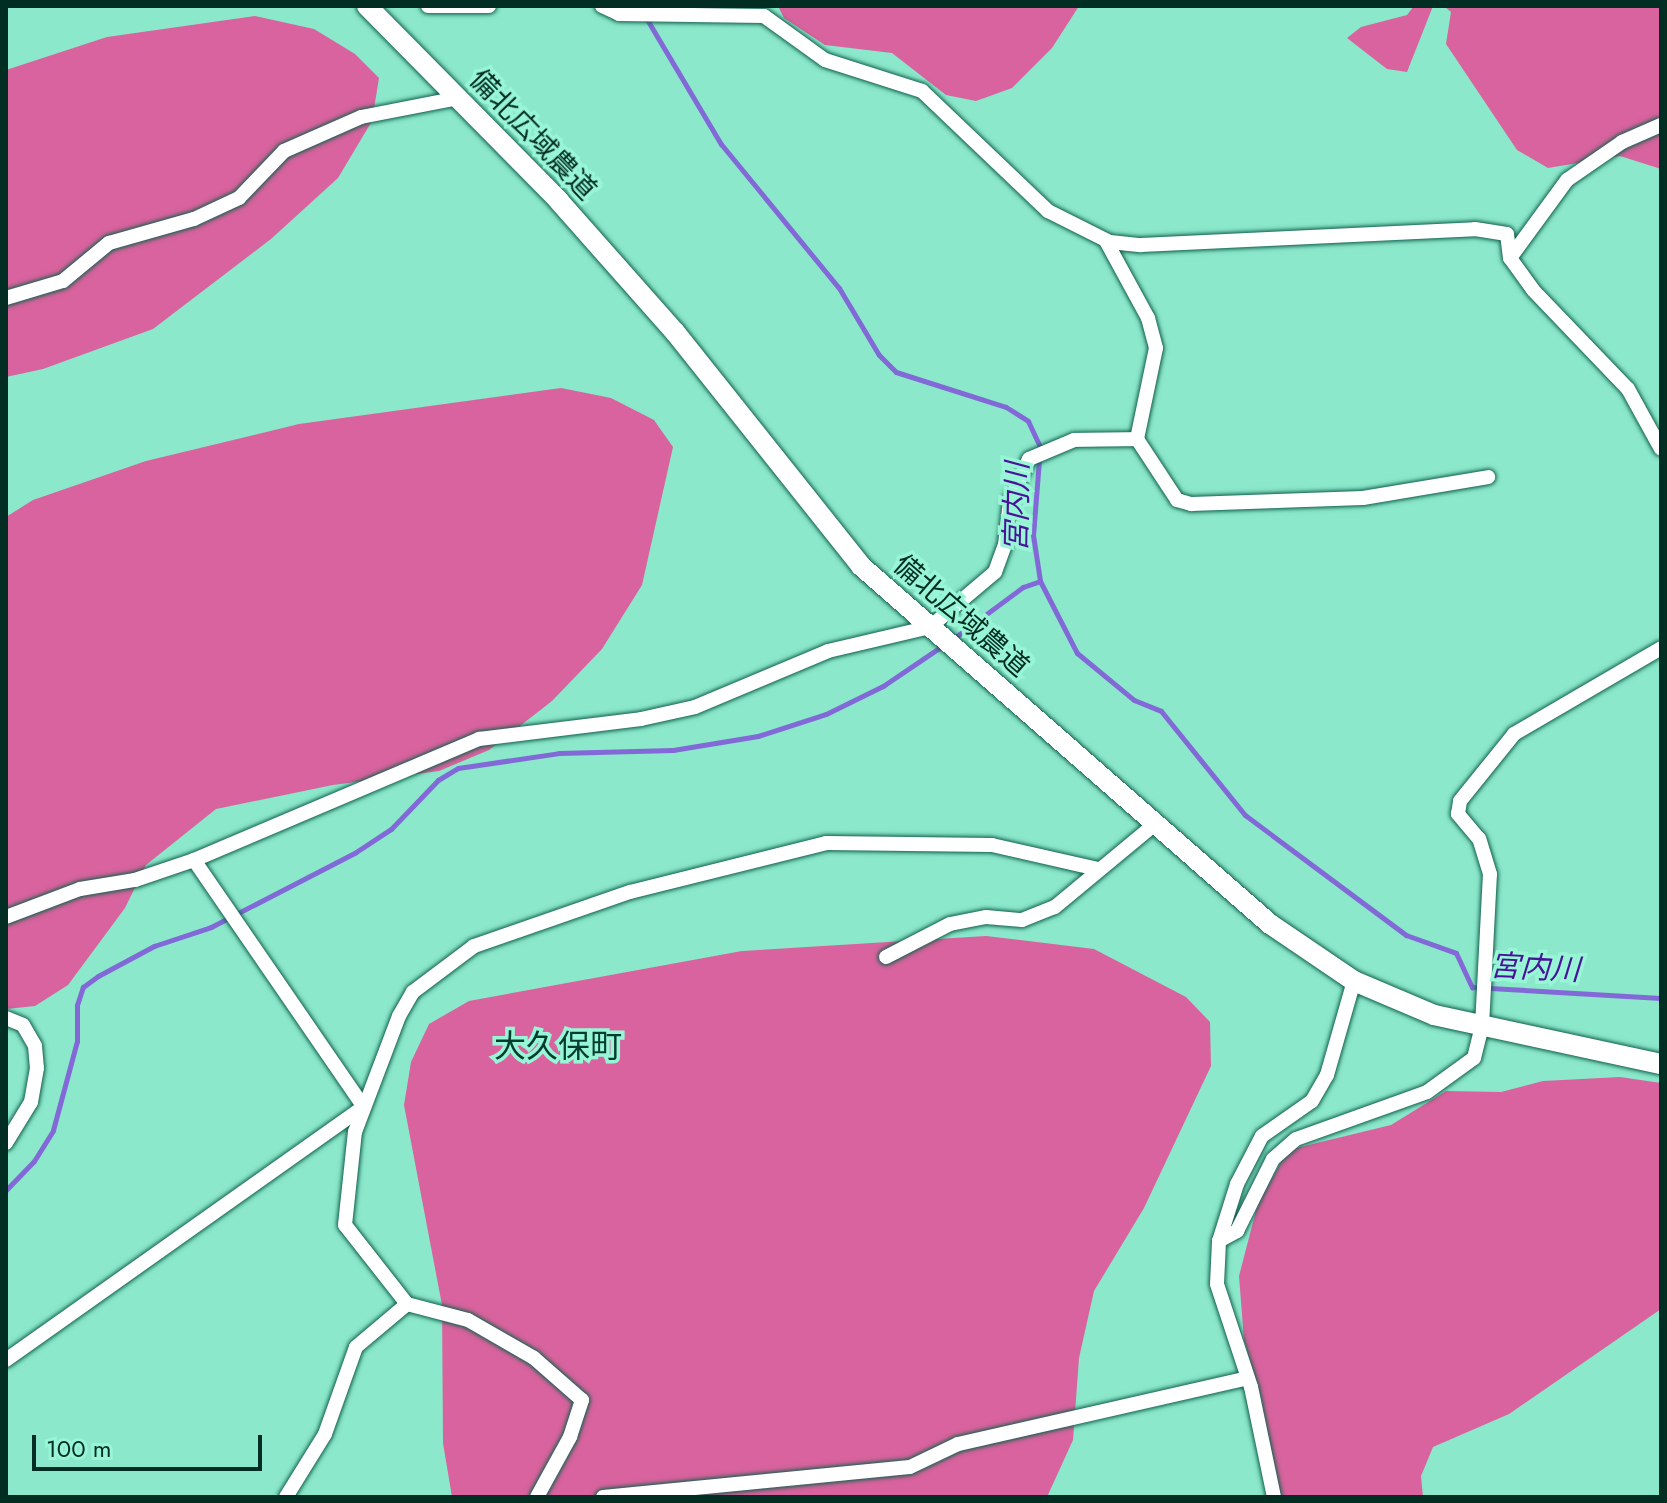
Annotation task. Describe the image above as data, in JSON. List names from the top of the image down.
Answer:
{
  "streets": {
    "street": ["備北広域農道"]
  },
  "districts": ["大久保町"],
  "water": ["宮内川"],
  "scale_bar": "100 m"
}
